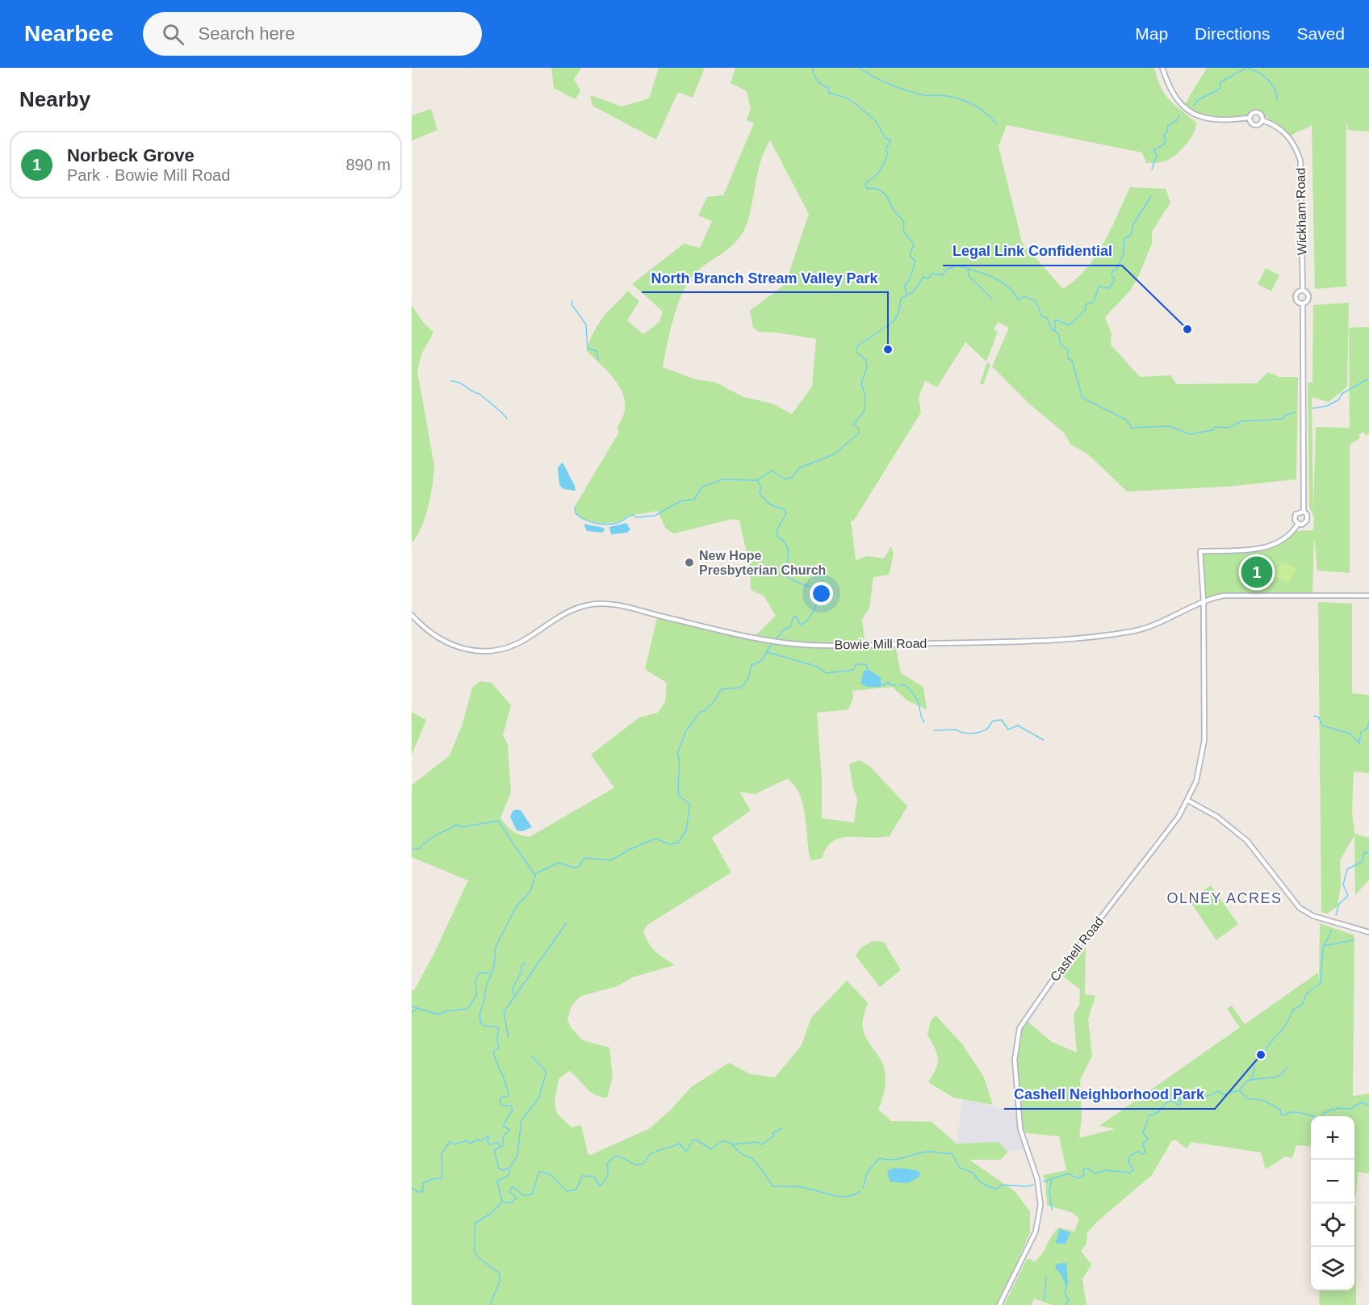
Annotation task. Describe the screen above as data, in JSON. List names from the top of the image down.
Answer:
{
  "streets": {
    "street": ["Wickham Road", "Bowie Mill Road", "Cashell Road"]
  },
  "crossings": [
    ["Bowie Mill Road", "Cashell Road"]
  ],
  "districts": ["OLNEY ACRES"],
  "places": [
    "Legal Link Confidential",
    "North Branch Stream Valley Park",
    "New Hope Presbyterian Church",
    "Cashell Neighborhood Park"
  ],
  "page": {
    "header": "Nearbee",
    "search": "Search here",
    "nav": ["Map", "Directions", "Saved"],
    "heading": "Nearby",
    "list": [
      {
        "mark": "1",
        "name": "Norbeck Grove",
        "note": "Park · Bowie Mill Road",
        "value": "890 m"
      }
    ],
    "pins": "1",
    "map_buttons": ["+", "−"]
  }
}
